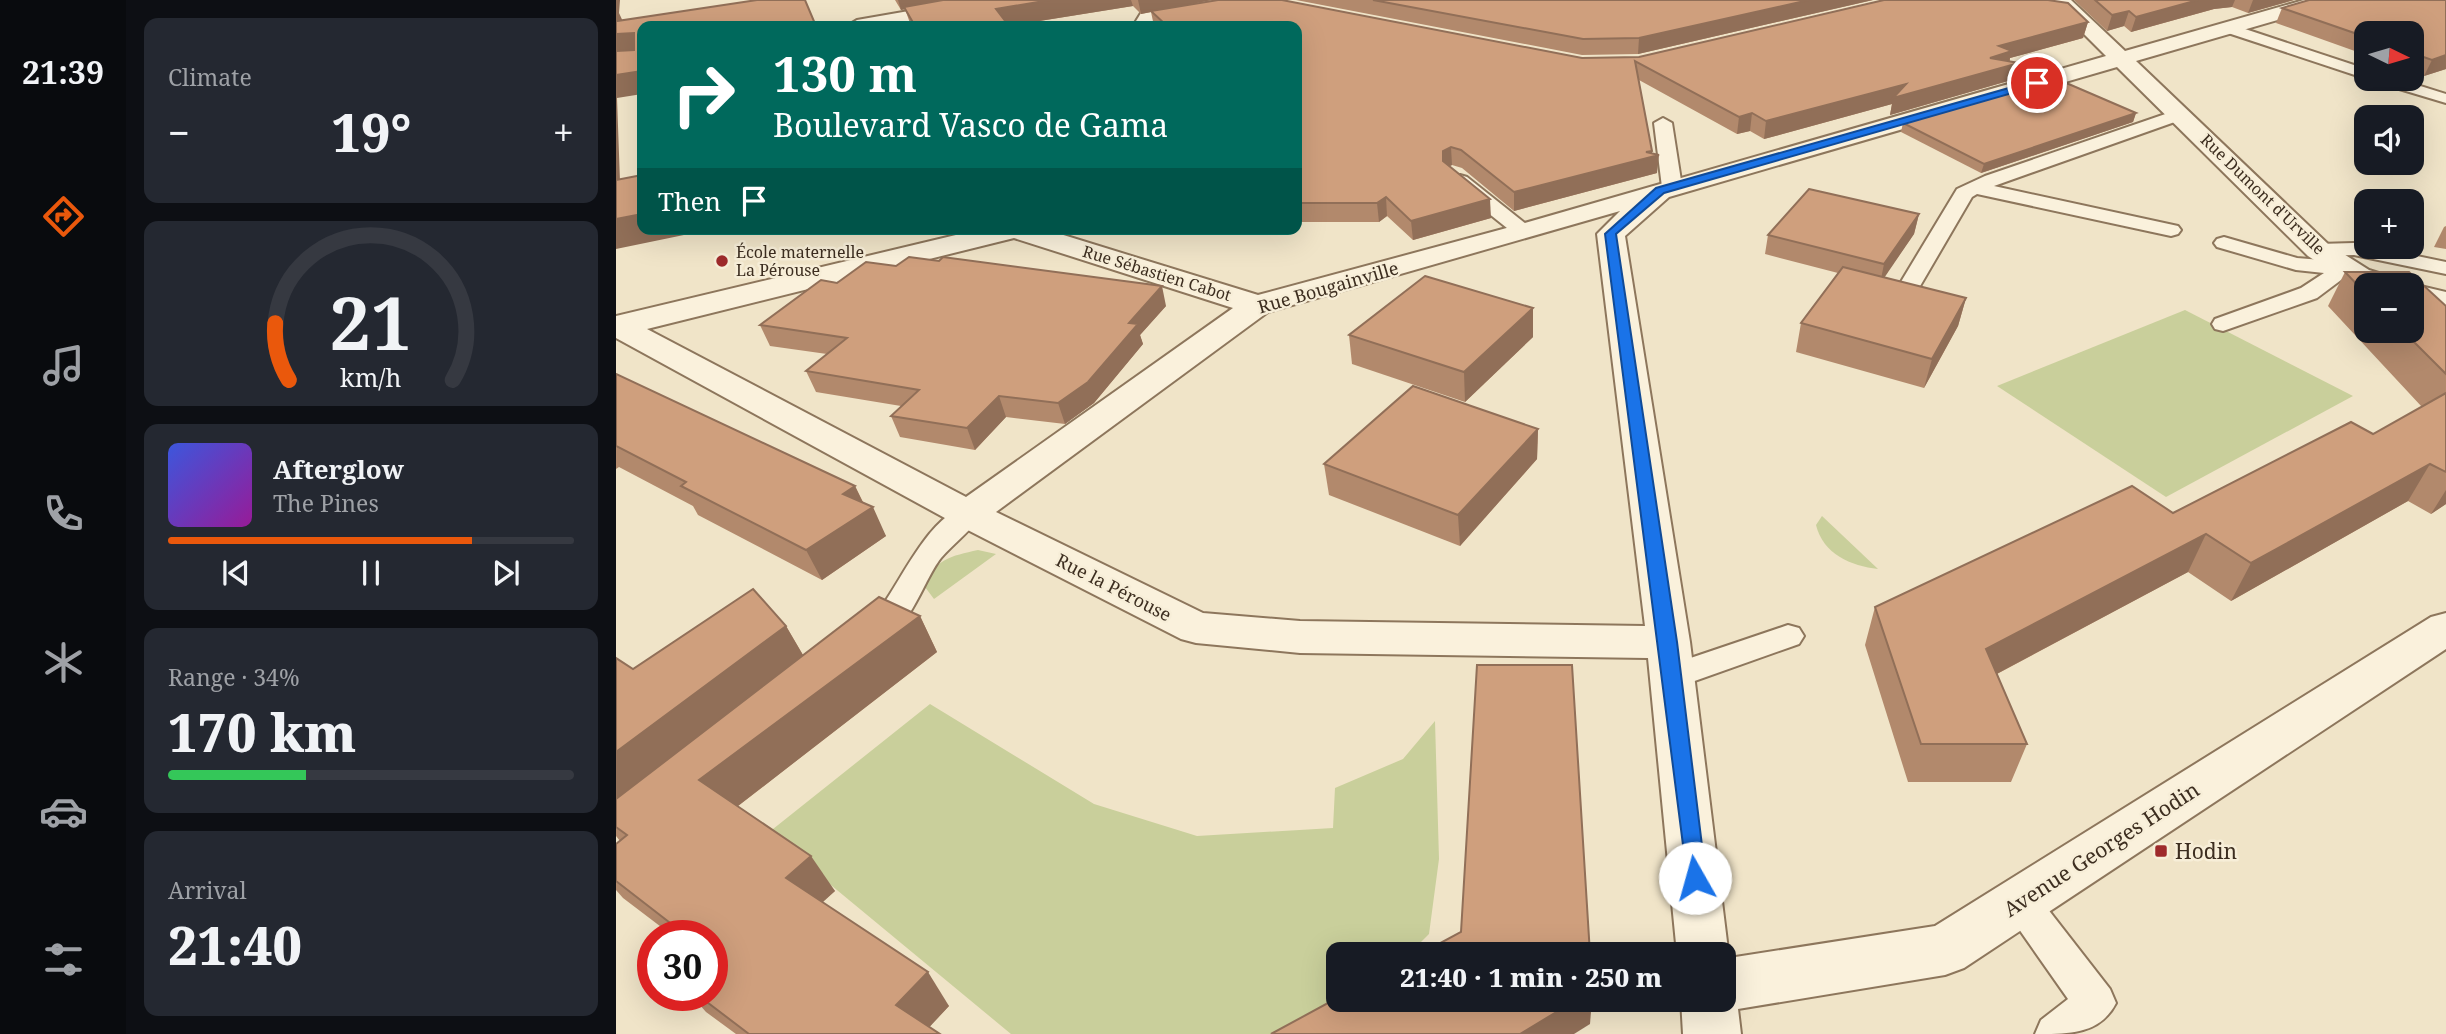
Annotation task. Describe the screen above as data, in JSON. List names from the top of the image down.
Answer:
{
  "streets": {
    "street": [
      "Rue Dumont d'Urville",
      "Rue Sébastien Cabot",
      "Rue Bougainville",
      "Rue la Pérouse",
      "Avenue Georges Hodin"
    ]
  },
  "crossings": [
    ["Rue Dumont d'Urville", "Rue Bougainville"],
    ["Rue Sébastien Cabot", "Rue Bougainville"],
    ["Rue Bougainville", "Rue la Pérouse"]
  ],
  "places": {
    "other": ["École maternelle La Pérouse"],
    "transit": ["Hodin"]
  },
  "north": "right",
  "page": {
    "tabs": "21:39",
    "tile": [
      "Climate",
      ["Range · 34%", "170 km"],
      ["Arrival", "21:40"]
    ],
    "map_buttons": ["+", "−"],
    "turn": ["130 m", "Boulevard Vasco de Gama"],
    "heat": ["−", "19°", "+"],
    "then": "Then",
    "song": ["Afterglow", "The Pines"],
    "limit": "30",
    "trip": "21:40 · 1 min · 250 m",
    "gauge": ["21", "km/h"]
  }
}
